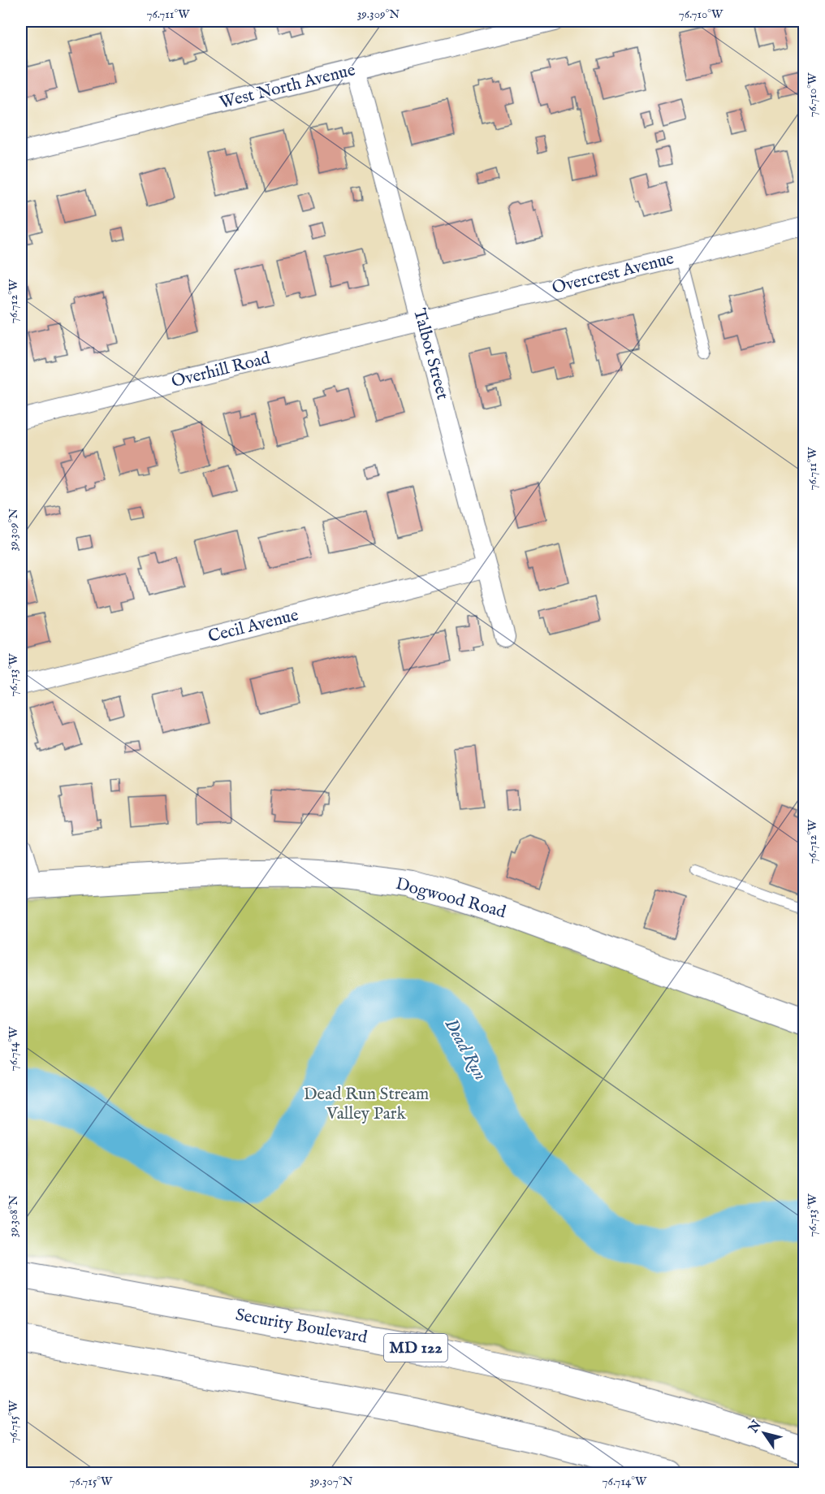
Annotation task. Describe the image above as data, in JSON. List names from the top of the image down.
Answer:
{
  "streets": {
    "main road": ["Dogwood Road", "Security Boulevard", "MD 122"],
    "street": [
      "West North Avenue",
      "Overcrest Avenue",
      "Talbot Street",
      "Overhill Road",
      "Cecil Avenue"
    ]
  },
  "crossings": [
    ["West North Avenue", "Talbot Street"],
    ["Overcrest Avenue", "Talbot Street"],
    ["Overcrest Avenue", "Overhill Road"],
    ["Talbot Street", "Overhill Road"],
    ["Talbot Street", "Cecil Avenue"]
  ],
  "water": ["Dead Run"],
  "parks": ["Dead Run Stream Valley Park"],
  "north": "top left",
  "coordinates": [
    "76.711°W",
    "39.309°N",
    "76.710°W",
    "76.712°W",
    "76.713°W",
    "76.714°W",
    "39.308°N",
    "76.715°W",
    "39.307°N"
  ]
}
